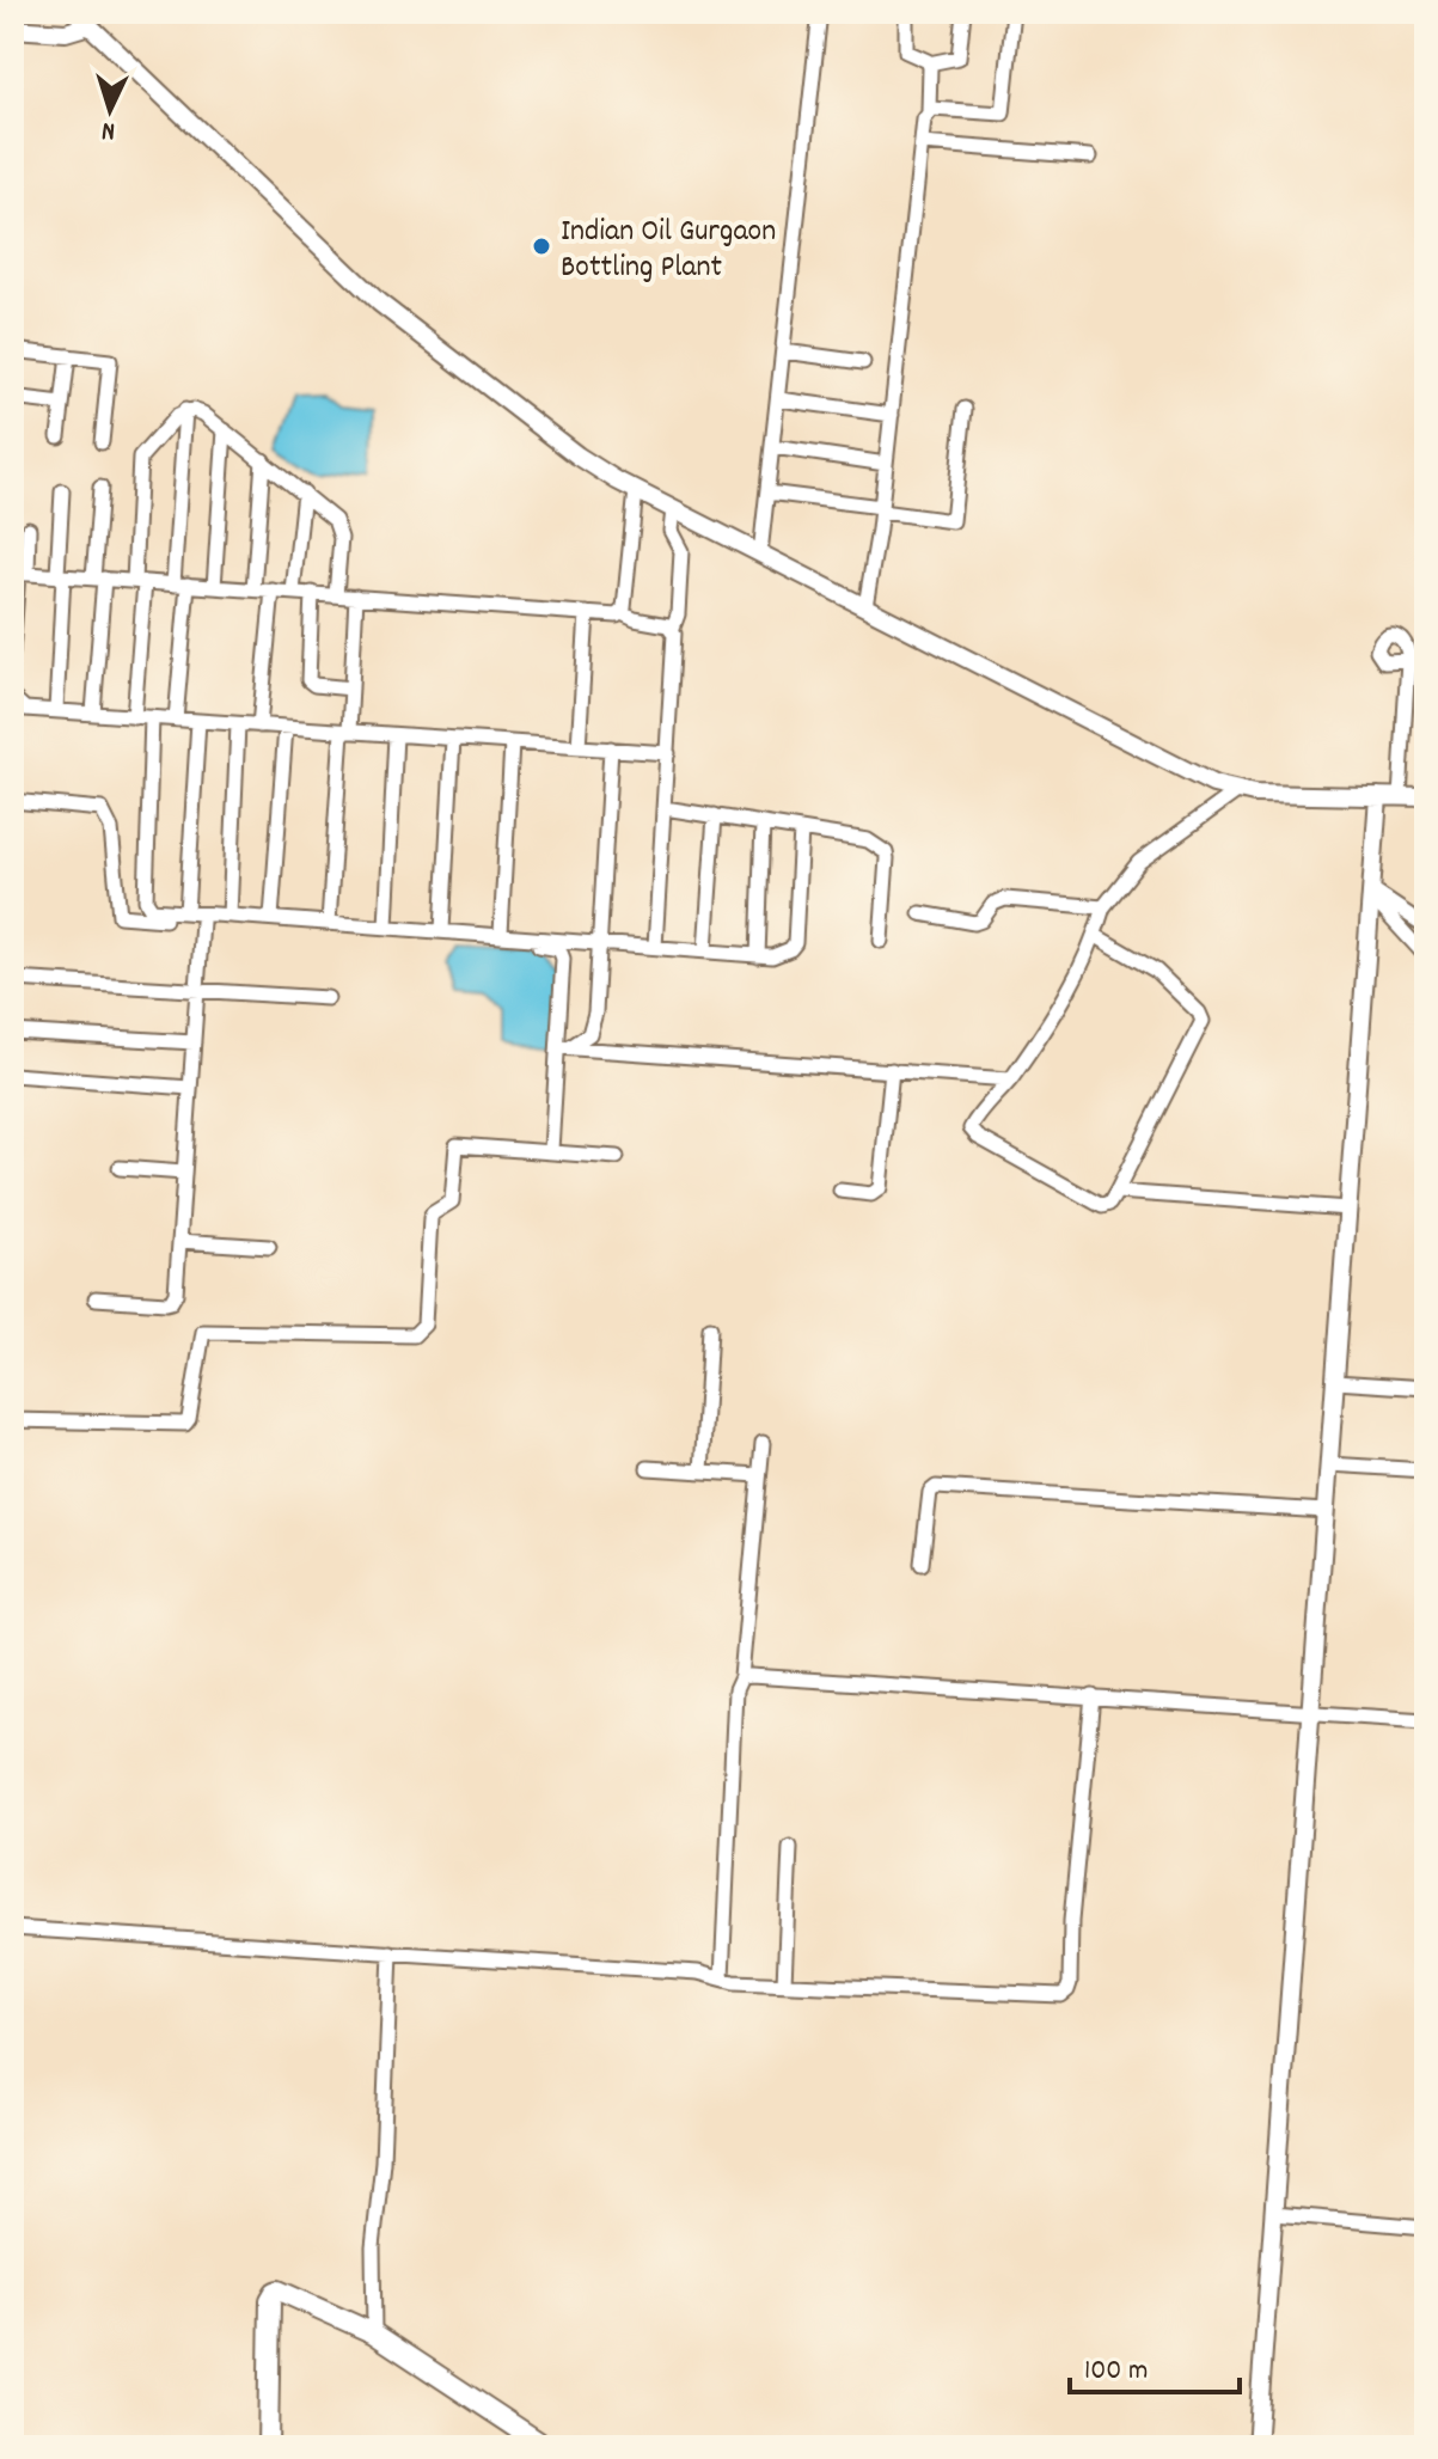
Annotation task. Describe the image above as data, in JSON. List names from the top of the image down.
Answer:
{
  "places": ["Indian Oil Gurgaon Bottling Plant"],
  "scale_bar": "100 m",
  "north": "bottom"
}
